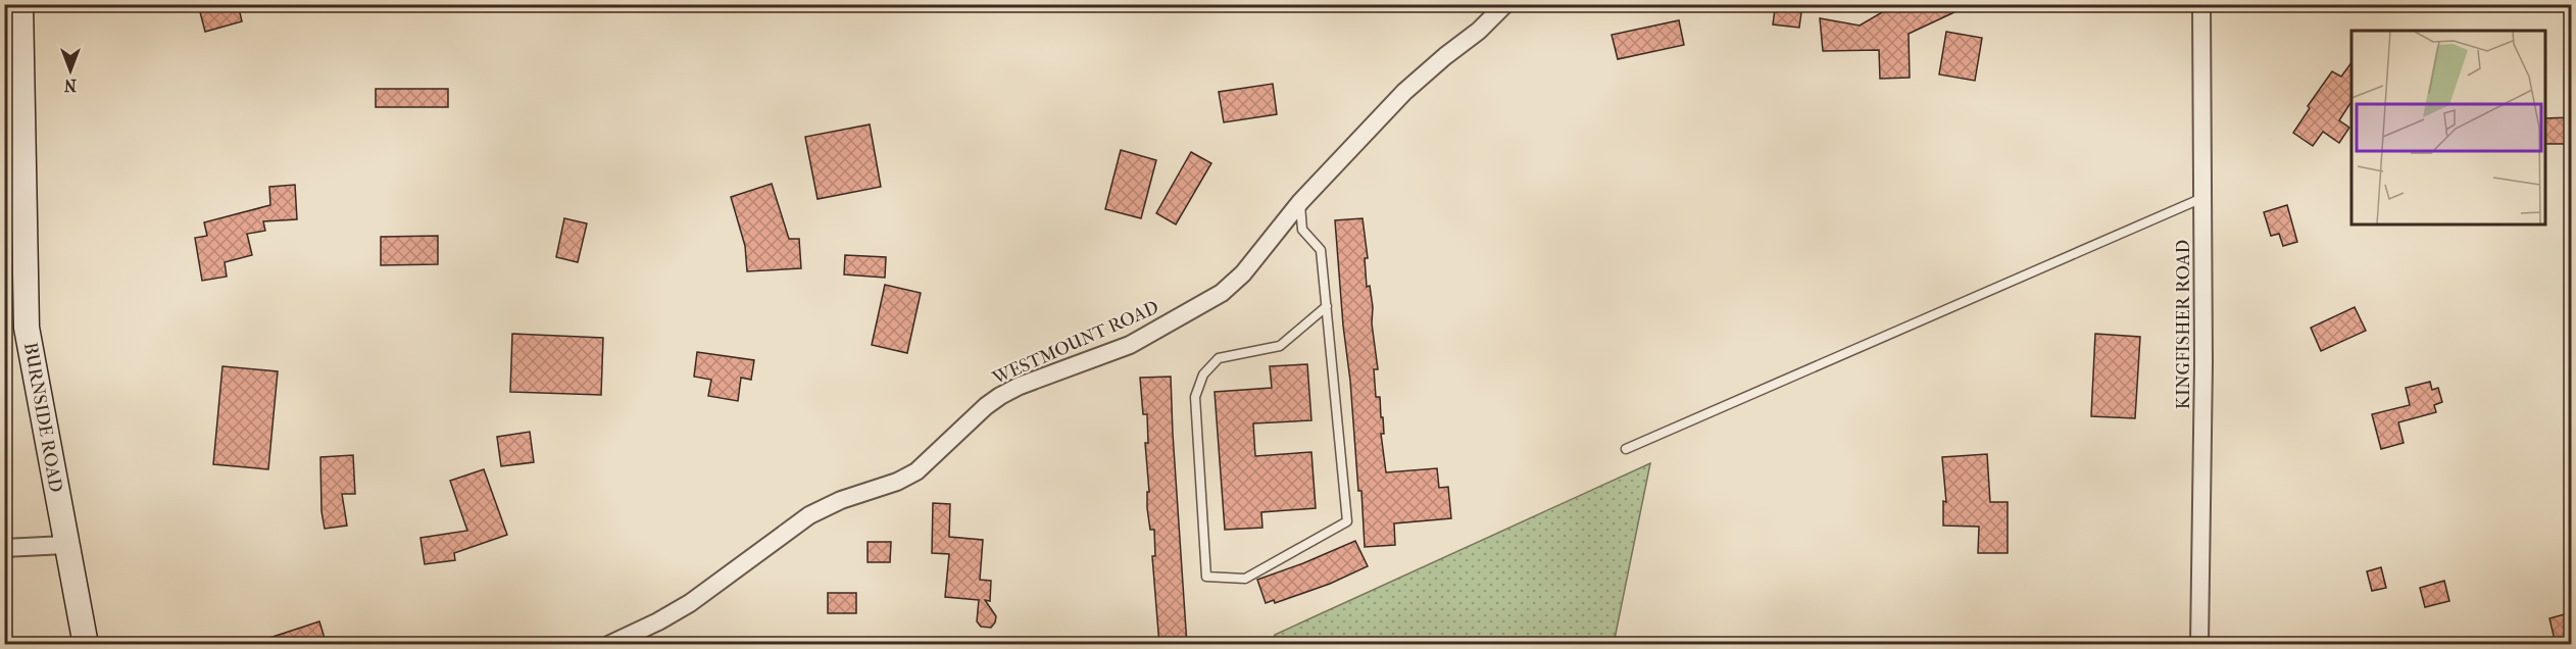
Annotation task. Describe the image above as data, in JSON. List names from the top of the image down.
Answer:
{
  "streets": {
    "main road": ["BURNSIDE ROAD"],
    "street": ["KINGFISHER ROAD", "WESTMOUNT ROAD"]
  },
  "north": "bottom"
}
